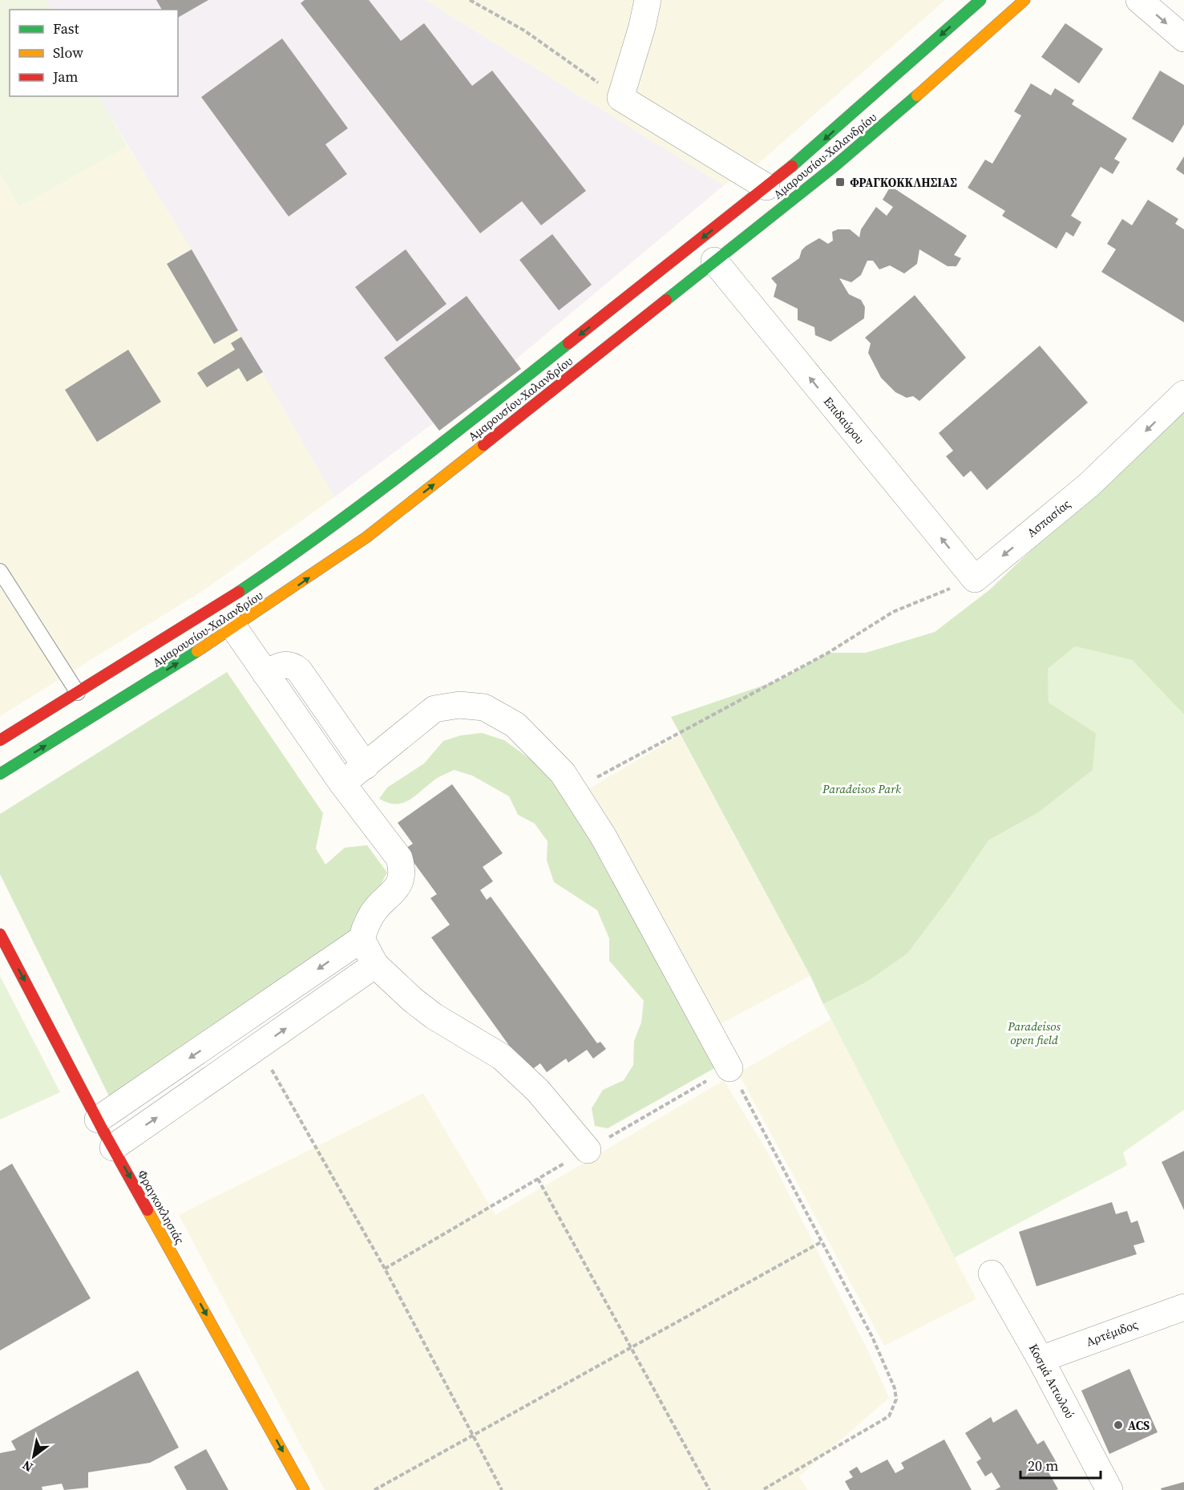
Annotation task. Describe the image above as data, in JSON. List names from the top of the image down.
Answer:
{
  "streets": {
    "street": [
      "Αμαρουσίου-Χαλανδρίου",
      "Επιδαύρου",
      "Ασπασίας",
      "Φραγκοκλησιάς",
      "Αρτέμιδος",
      "Κοσμά Αιτωλού"
    ]
  },
  "crossings": [
    ["Αμαρουσίου-Χαλανδρίου", "Επιδαύρου"],
    ["Επιδαύρου", "Ασπασίας"],
    ["Αρτέμιδος", "Κοσμά Αιτωλού"]
  ],
  "one_way": ["Επιδαύρου", "Ασπασίας", "Φραγκοκλησιάς"],
  "parks": ["Paradeisos Park", "Paradeisos open field"],
  "places": {
    "transit": ["ΦΡΑΓΚΟΚΚΛΗΣΙΑΣ"],
    "other": ["ACS"]
  },
  "legend": ["Fast", "Slow", "Jam"],
  "scale_bar": "20 m",
  "north": "bottom left"
}
